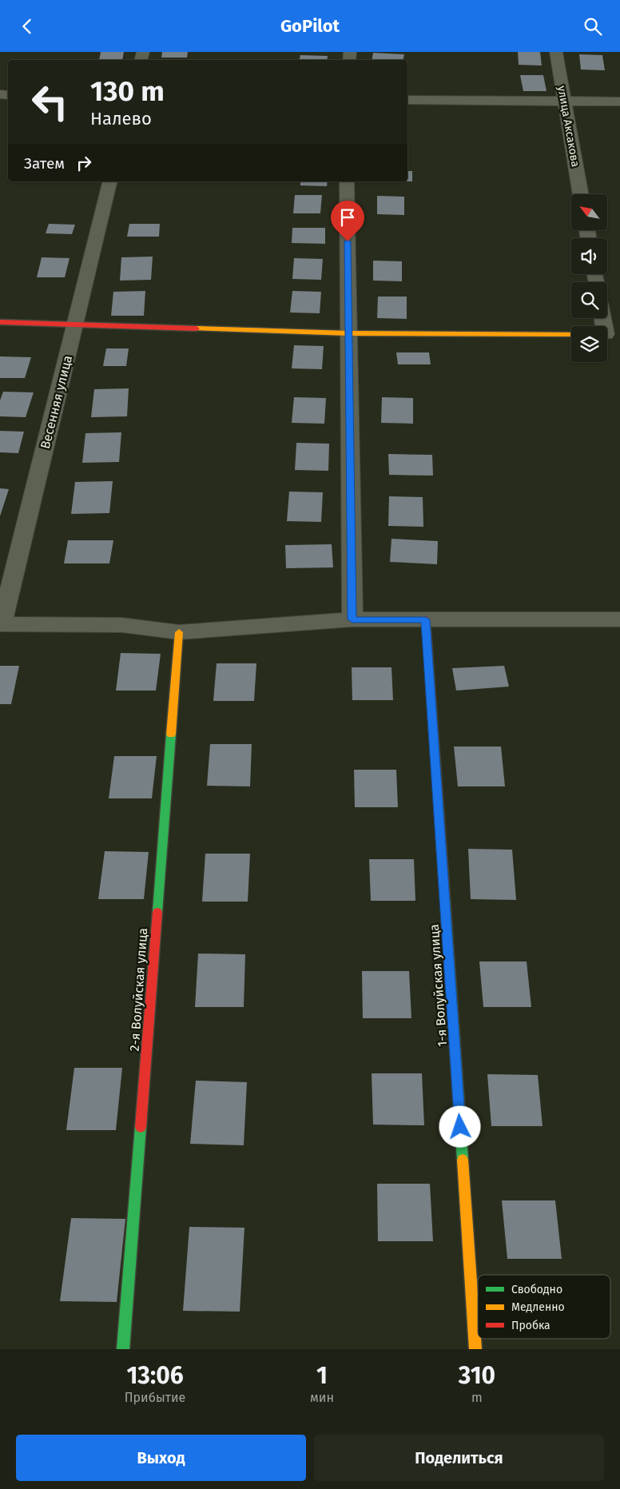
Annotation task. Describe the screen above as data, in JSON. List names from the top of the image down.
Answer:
{
  "streets": {
    "street": [
      "улица Аксакова",
      "Весенняя улица",
      "1-я Волуйская улица",
      "2-я Волуйская улица"
    ]
  },
  "legend": ["Свободно", "Медленно", "Пробка"],
  "north": "top left",
  "page": {
    "header": "GoPilot",
    "turn": ["130 m", "Налево"],
    "then": "Затем",
    "eta": [
      "13:06",
      "Прибытие",
      "1",
      "мин",
      "310",
      "m"
    ],
    "buttons": ["Выход", "Поделиться"]
  }
}
